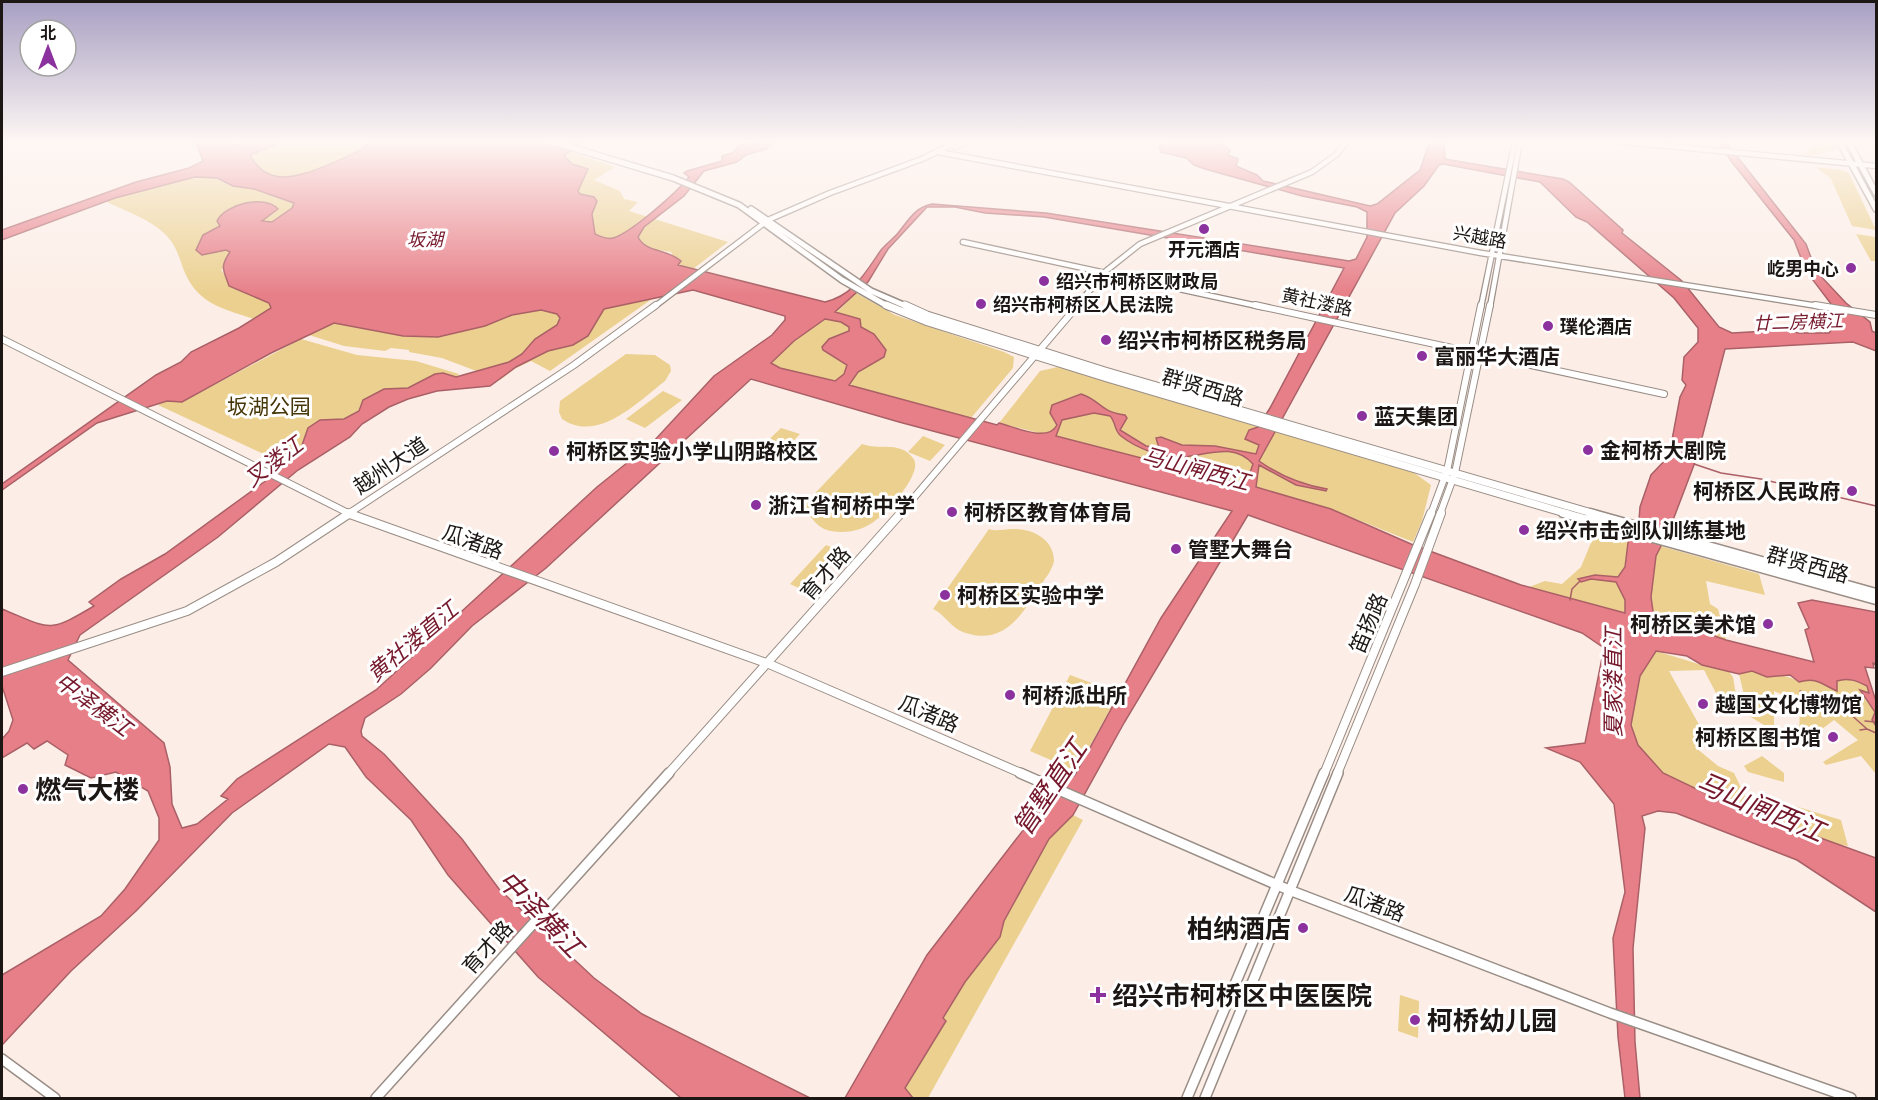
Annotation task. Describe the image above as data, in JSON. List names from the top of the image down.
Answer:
{
  "streets": {
    "main road": ["群贤西路"],
    "street": [
      "兴越路",
      "黄社溇路",
      "越州大道",
      "瓜渚路",
      "育才路",
      "笛扬路"
    ]
  },
  "crossings": [
    ["兴越路", "育才路"],
    ["兴越路", "笛扬路"],
    ["黄社溇路", "育才路"],
    ["黄社溇路", "笛扬路"],
    ["群贤西路", "越州大道"],
    ["群贤西路", "育才路"],
    ["群贤西路", "笛扬路"],
    ["越州大道", "瓜渚路"],
    ["瓜渚路", "育才路"],
    ["瓜渚路", "笛扬路"]
  ],
  "water": [
    "坂湖",
    "廿二房横江",
    "叉溇江",
    "马山闸西江",
    "黄社溇直江",
    "夏家溇直江",
    "中泽横江",
    "管墅直江"
  ],
  "parks": ["坂湖公园"],
  "places": {
    "other": [
      "开元酒店",
      "屹男中心",
      "绍兴市柯桥区财政局",
      "绍兴市柯桥区人民法院",
      "璞伦酒店",
      "绍兴市柯桥区税务局",
      "富丽华大酒店",
      "蓝天集团",
      "金柯桥大剧院",
      "柯桥区实验小学山阴路校区",
      "柯桥区人民政府",
      "浙江省柯桥中学",
      "柯桥区教育体育局",
      "绍兴市击剑队训练基地",
      "管墅大舞台",
      "柯桥区实验中学",
      "柯桥区美术馆",
      "柯桥派出所",
      "越国文化博物馆",
      "柯桥区图书馆",
      "燃气大楼",
      "柏纳酒店",
      "柯桥幼儿园"
    ],
    "health": ["绍兴市柯桥区中医医院"]
  },
  "north": "top"
}
